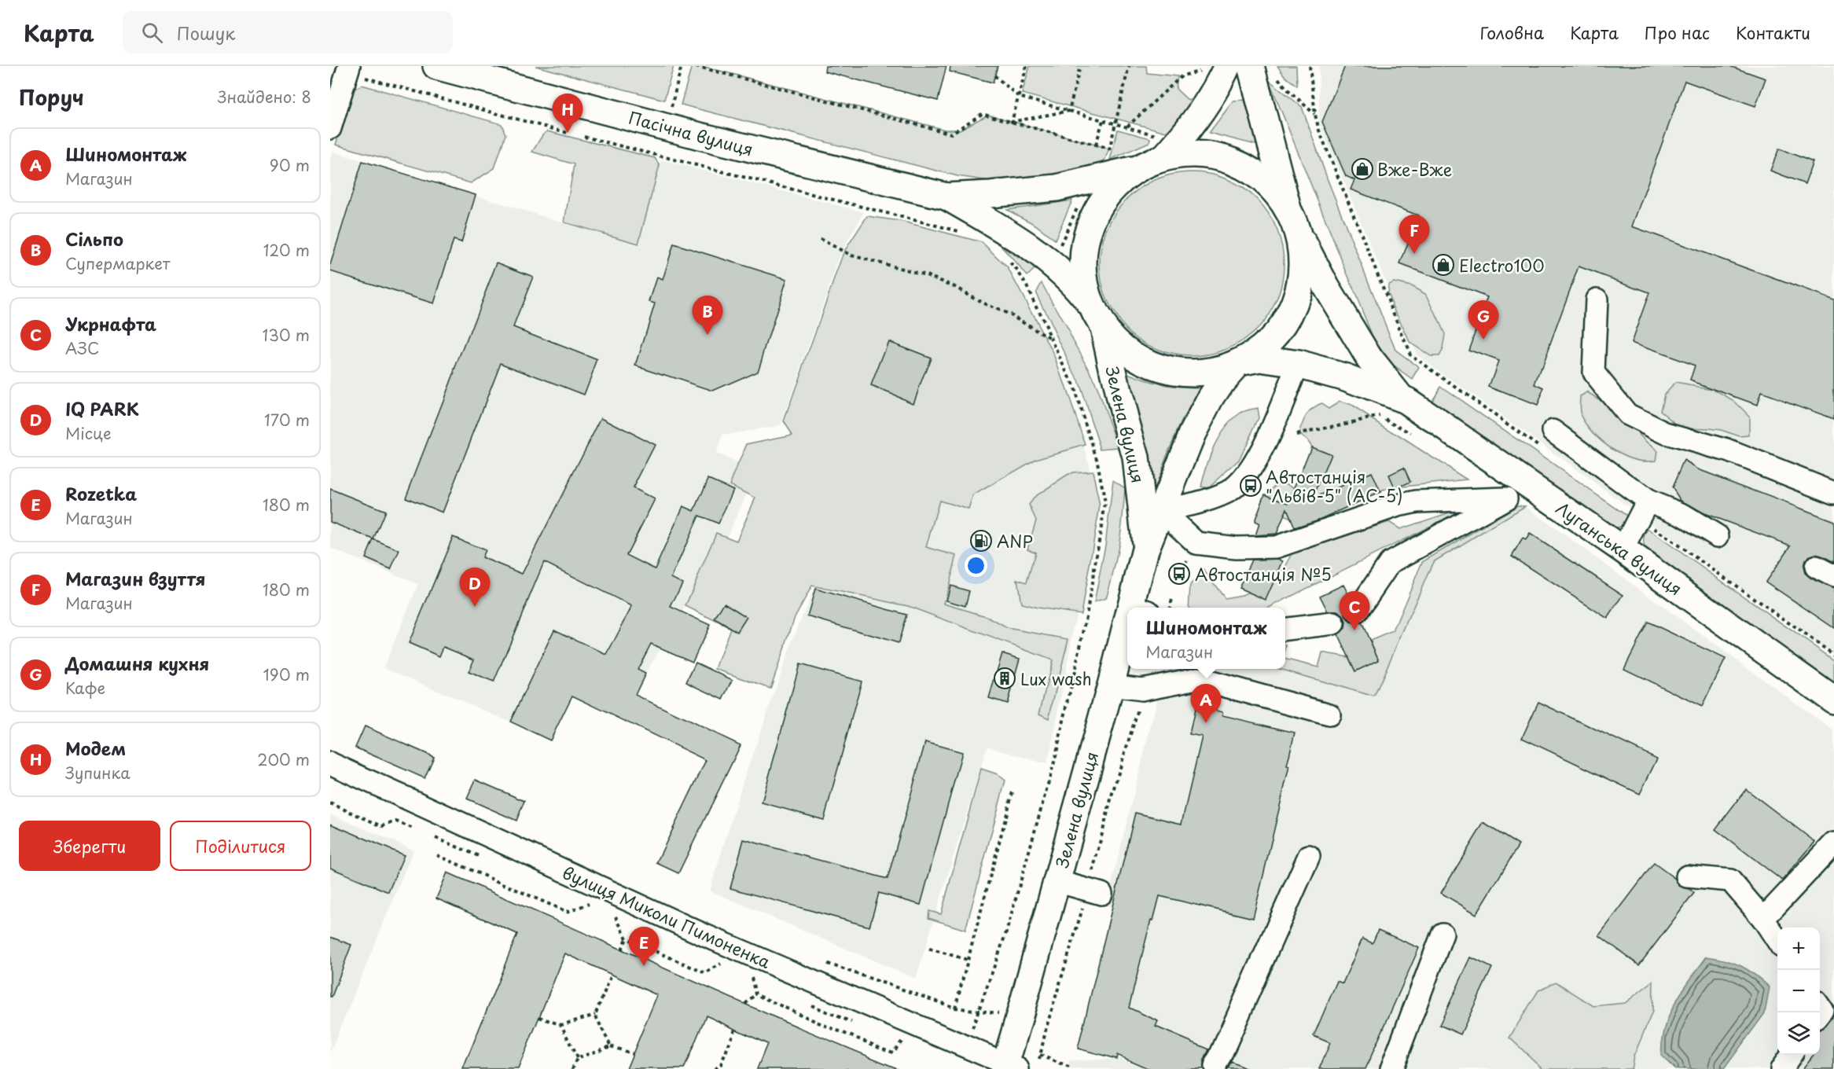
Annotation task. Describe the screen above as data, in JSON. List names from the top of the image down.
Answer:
{
  "streets": {
    "main road": ["Пасічна вулиця", "Зелена вулиця", "Луганська вулиця"],
    "street": ["вулиця Миколи Пимоненка"]
  },
  "crossings": [
    ["Пасічна вулиця", "Зелена вулиця"],
    ["Пасічна вулиця", "Луганська вулиця"],
    ["Зелена вулиця", "Луганська вулиця"],
    ["Зелена вулиця", "вулиця Миколи Пимоненка"]
  ],
  "places": {
    "shop": ["Вже-Вже", "Electro100"],
    "bus stop": ["Автостанція \"Львів-5\" (АС-5)", "Автостанція №5"],
    "fuel station": ["ANP"],
    "building": ["Lux wash"]
  },
  "page": {
    "header": "Карта",
    "search": "Пошук",
    "nav": [
      "Головна",
      "Карта",
      "Про нас",
      "Контакти"
    ],
    "heading": ["Поруч", "Знайдено: 8"],
    "pins": [
      "H",
      "F",
      "B",
      "G",
      "D",
      "C",
      "A",
      "E"
    ],
    "list": [
      {
        "mark": "A",
        "name": "Шиномонтаж",
        "note": "Магазин",
        "value": "90 m"
      },
      {
        "mark": "B",
        "name": "Сільпо",
        "note": "Супермаркет",
        "value": "120 m"
      },
      {
        "mark": "C",
        "name": "Укрнафта",
        "note": "АЗС",
        "value": "130 m"
      },
      {
        "mark": "D",
        "name": "IQ PARK",
        "note": "Місце",
        "value": "170 m"
      },
      {
        "mark": "E",
        "name": "Rozetka",
        "note": "Магазин",
        "value": "180 m"
      },
      {
        "mark": "F",
        "name": "Магазин взуття",
        "note": "Магазин",
        "value": "180 m"
      },
      {
        "mark": "G",
        "name": "Домашня кухня",
        "note": "Кафе",
        "value": "190 m"
      },
      {
        "mark": "H",
        "name": "Модем",
        "note": "Зупинка",
        "value": "200 m"
      }
    ],
    "popup": ["Шиномонтаж", "Магазин"],
    "buttons": ["Зберегти", "Поділитися"],
    "map_buttons": ["+", "−"]
  }
}
